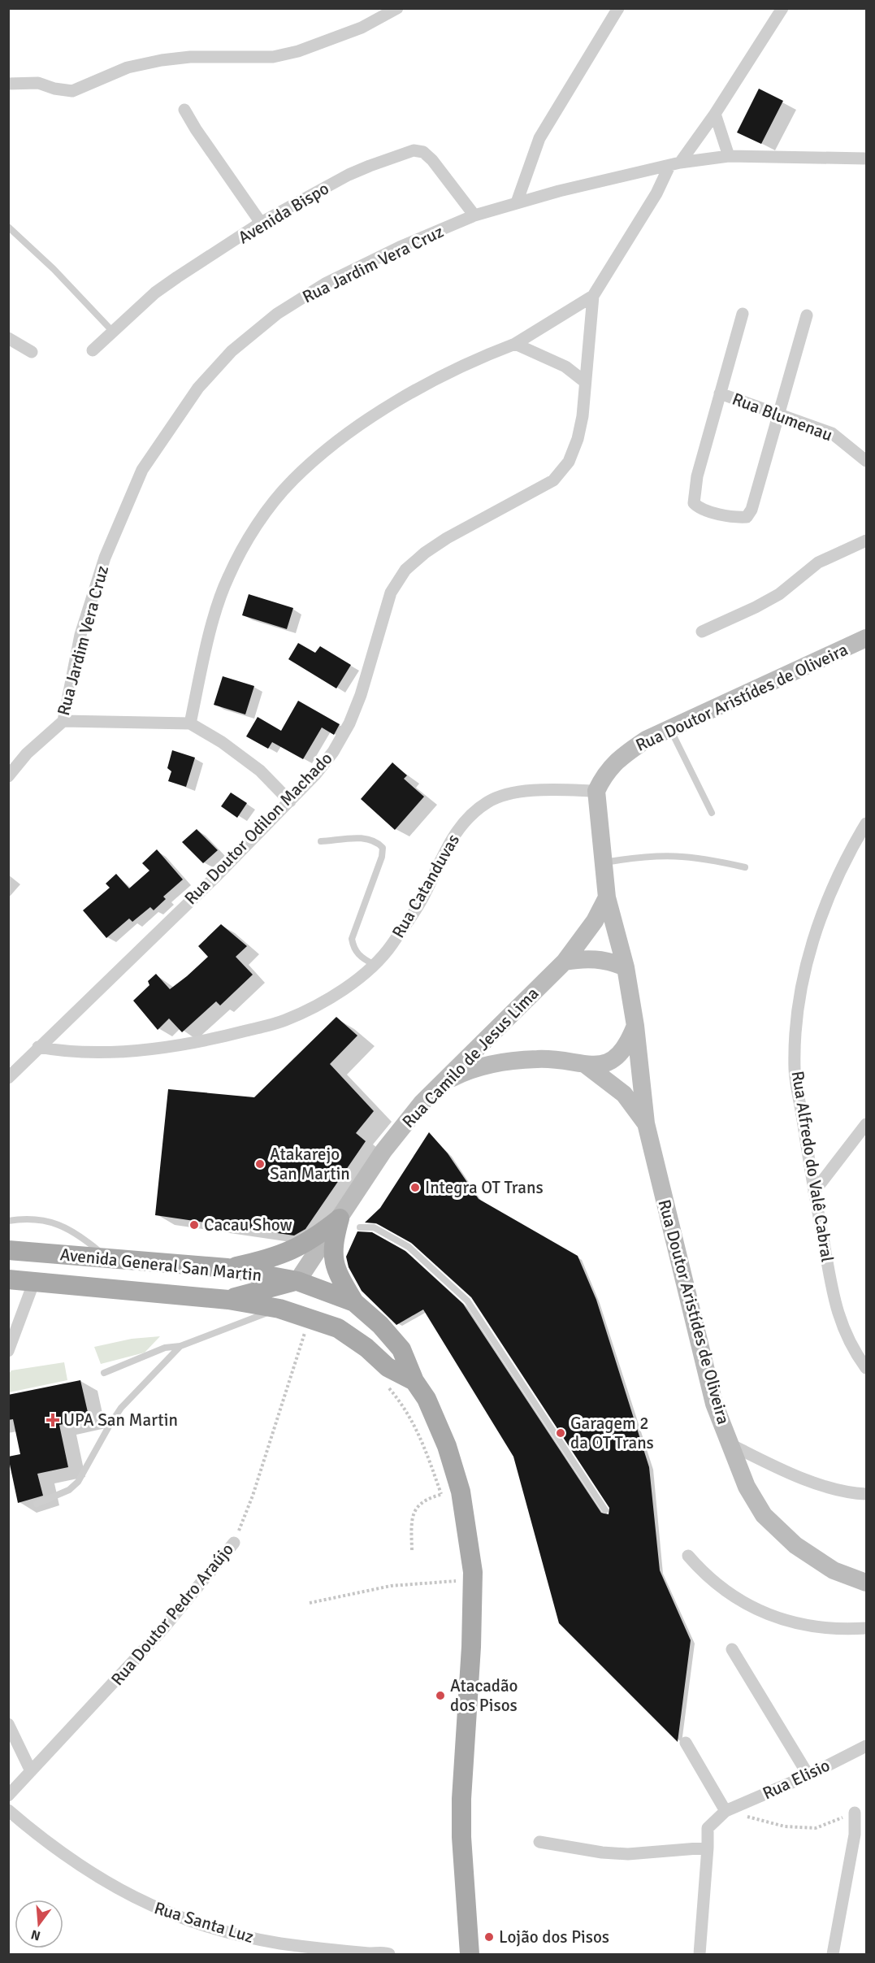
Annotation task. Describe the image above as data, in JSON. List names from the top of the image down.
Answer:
{
  "streets": {
    "main road": ["Rua Doutor Aristídes de Oliveira", "Rua Camilo de Jesus Lima", "Avenida General San Martin"],
    "street": [
      "Avenida Bispo",
      "Rua Jardim Vera Cruz",
      "Rua Blumenau",
      "Rua Doutor Odilon Machado",
      "Rua Catanduvas",
      "Rua Alfredo do Valê Cabral",
      "Rua Doutor Pedro Araújo",
      "Rua Elisio",
      "Rua Santa Luz"
    ]
  },
  "crossings": [
    ["Avenida Bispo", "Rua Jardim Vera Cruz"],
    ["Rua Jardim Vera Cruz", "Rua Doutor Odilon Machado"],
    ["Rua Doutor Aristídes de Oliveira", "Rua Catanduvas"],
    ["Rua Doutor Odilon Machado", "Rua Catanduvas"],
    ["Rua Camilo de Jesus Lima", "Avenida General San Martin"],
    ["Avenida General San Martin", "Rua Doutor Pedro Araújo"]
  ],
  "places": {
    "other": [
      "Atakarejo San Martin",
      "Integra OT Trans",
      "Cacau Show",
      "Garagem 2 da OT Trans",
      "Atacadão dos Pisos",
      "Lojão dos Pisos"
    ],
    "health": ["UPA San Martin"]
  },
  "north": "bottom"
}
